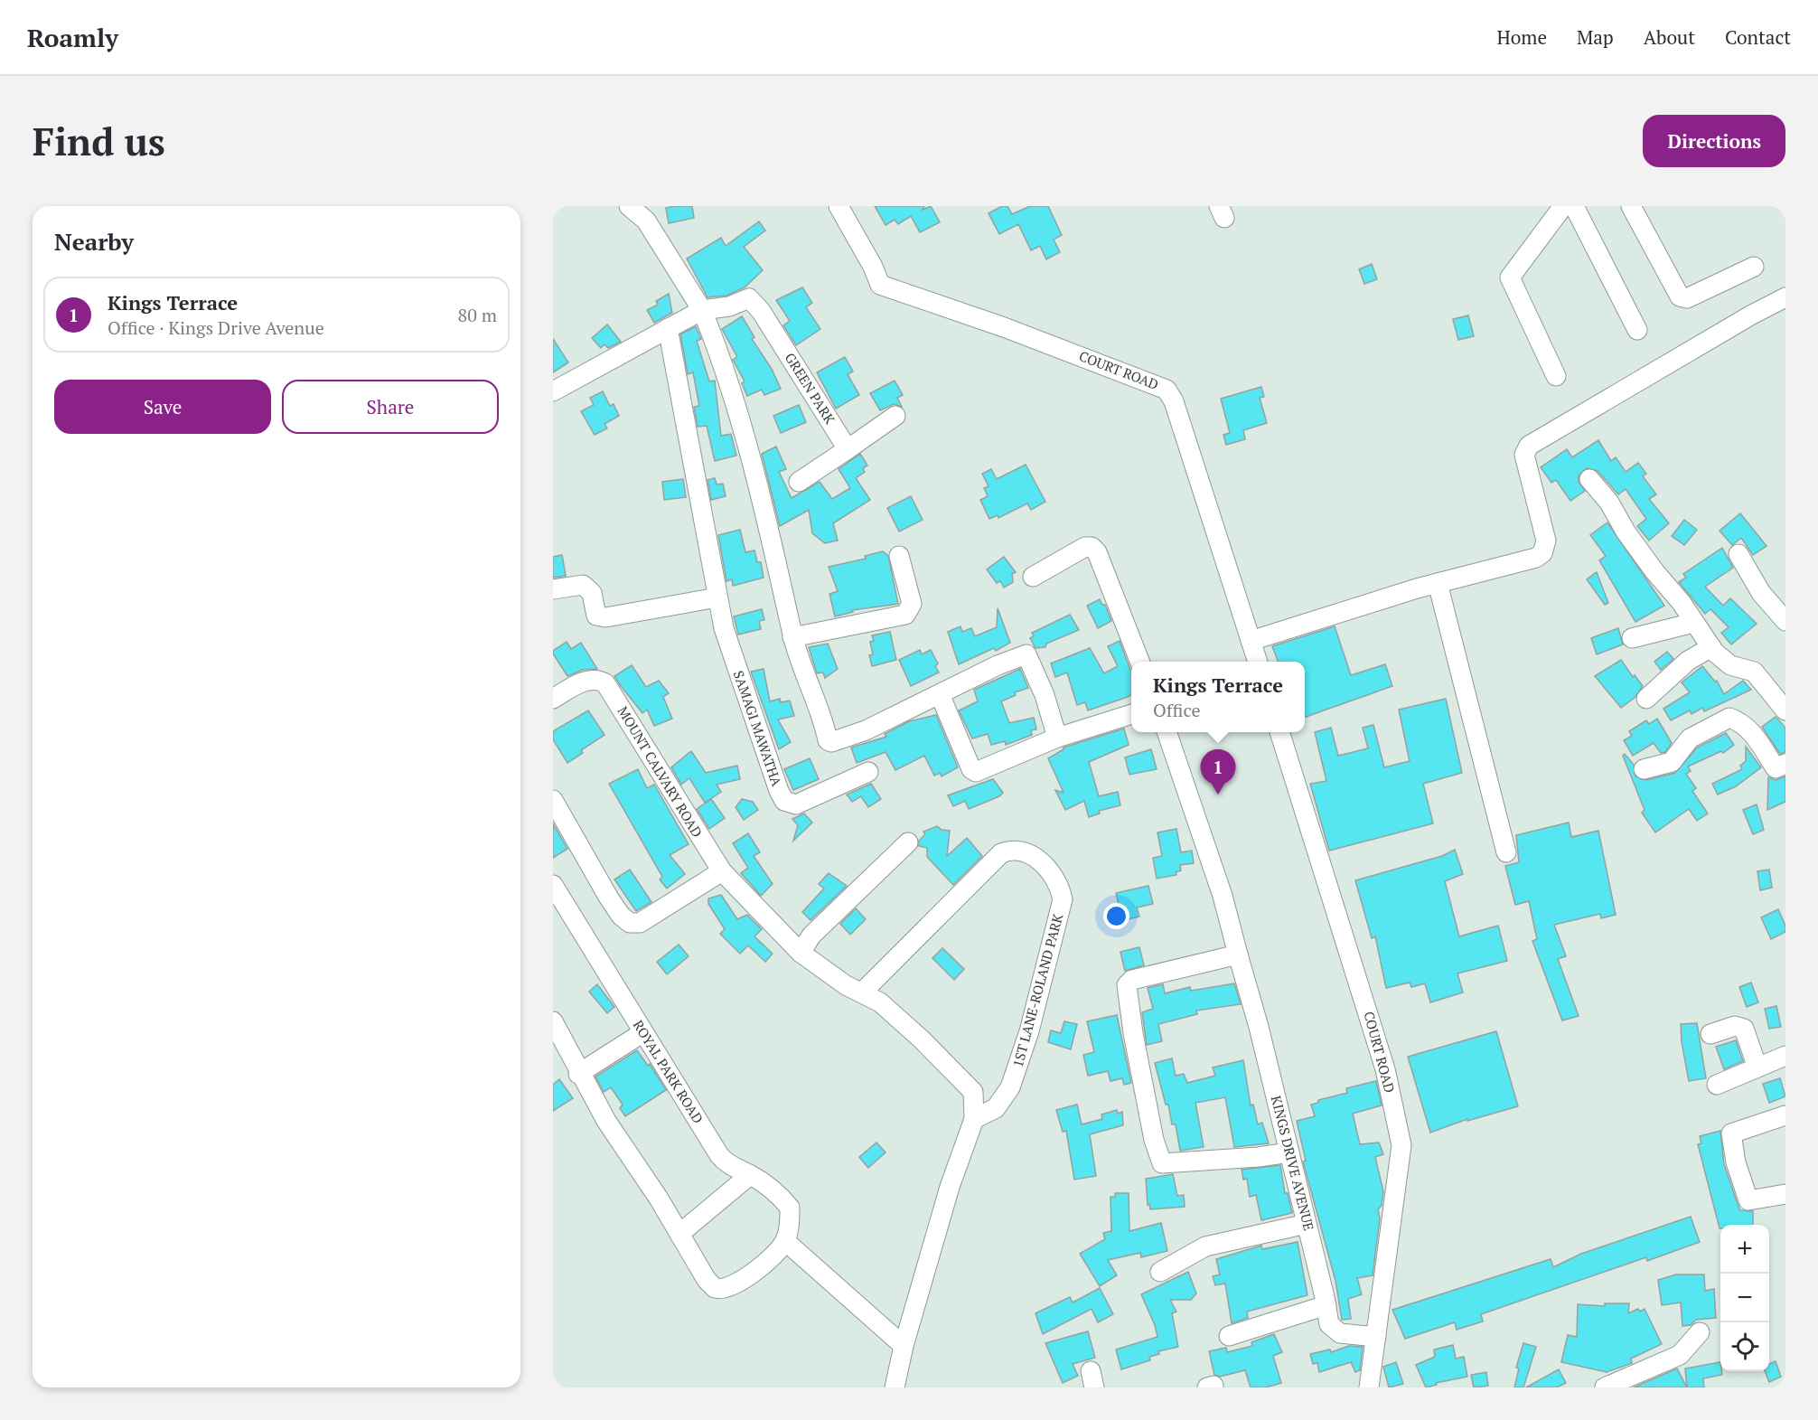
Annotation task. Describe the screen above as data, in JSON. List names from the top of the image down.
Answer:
{
  "streets": {
    "street": [
      "COURT ROAD",
      "GREEN PARK",
      "SAMAGI MAWATHA",
      "MOUNT CALVARY ROAD",
      "1ST LANE-ROLAND PARK",
      "ROYAL PARK ROAD",
      "KINGS DRIVE AVENUE"
    ]
  },
  "crossings": [
    ["COURT ROAD", "KINGS DRIVE AVENUE"],
    ["MOUNT CALVARY ROAD", "1ST LANE-ROLAND PARK"]
  ],
  "page": {
    "header": "Roamly",
    "nav": [
      "Home",
      "Map",
      "About",
      "Contact"
    ],
    "buttons": [
      "Directions",
      ["Save", "Share"]
    ],
    "title": "Find us",
    "heading": "Nearby",
    "list": [
      {
        "mark": "1",
        "name": "Kings Terrace",
        "note": "Office · Kings Drive Avenue",
        "value": "80 m"
      }
    ],
    "popup": ["Kings Terrace", "Office"],
    "pins": "1",
    "map_buttons": ["+", "−"]
  }
}
